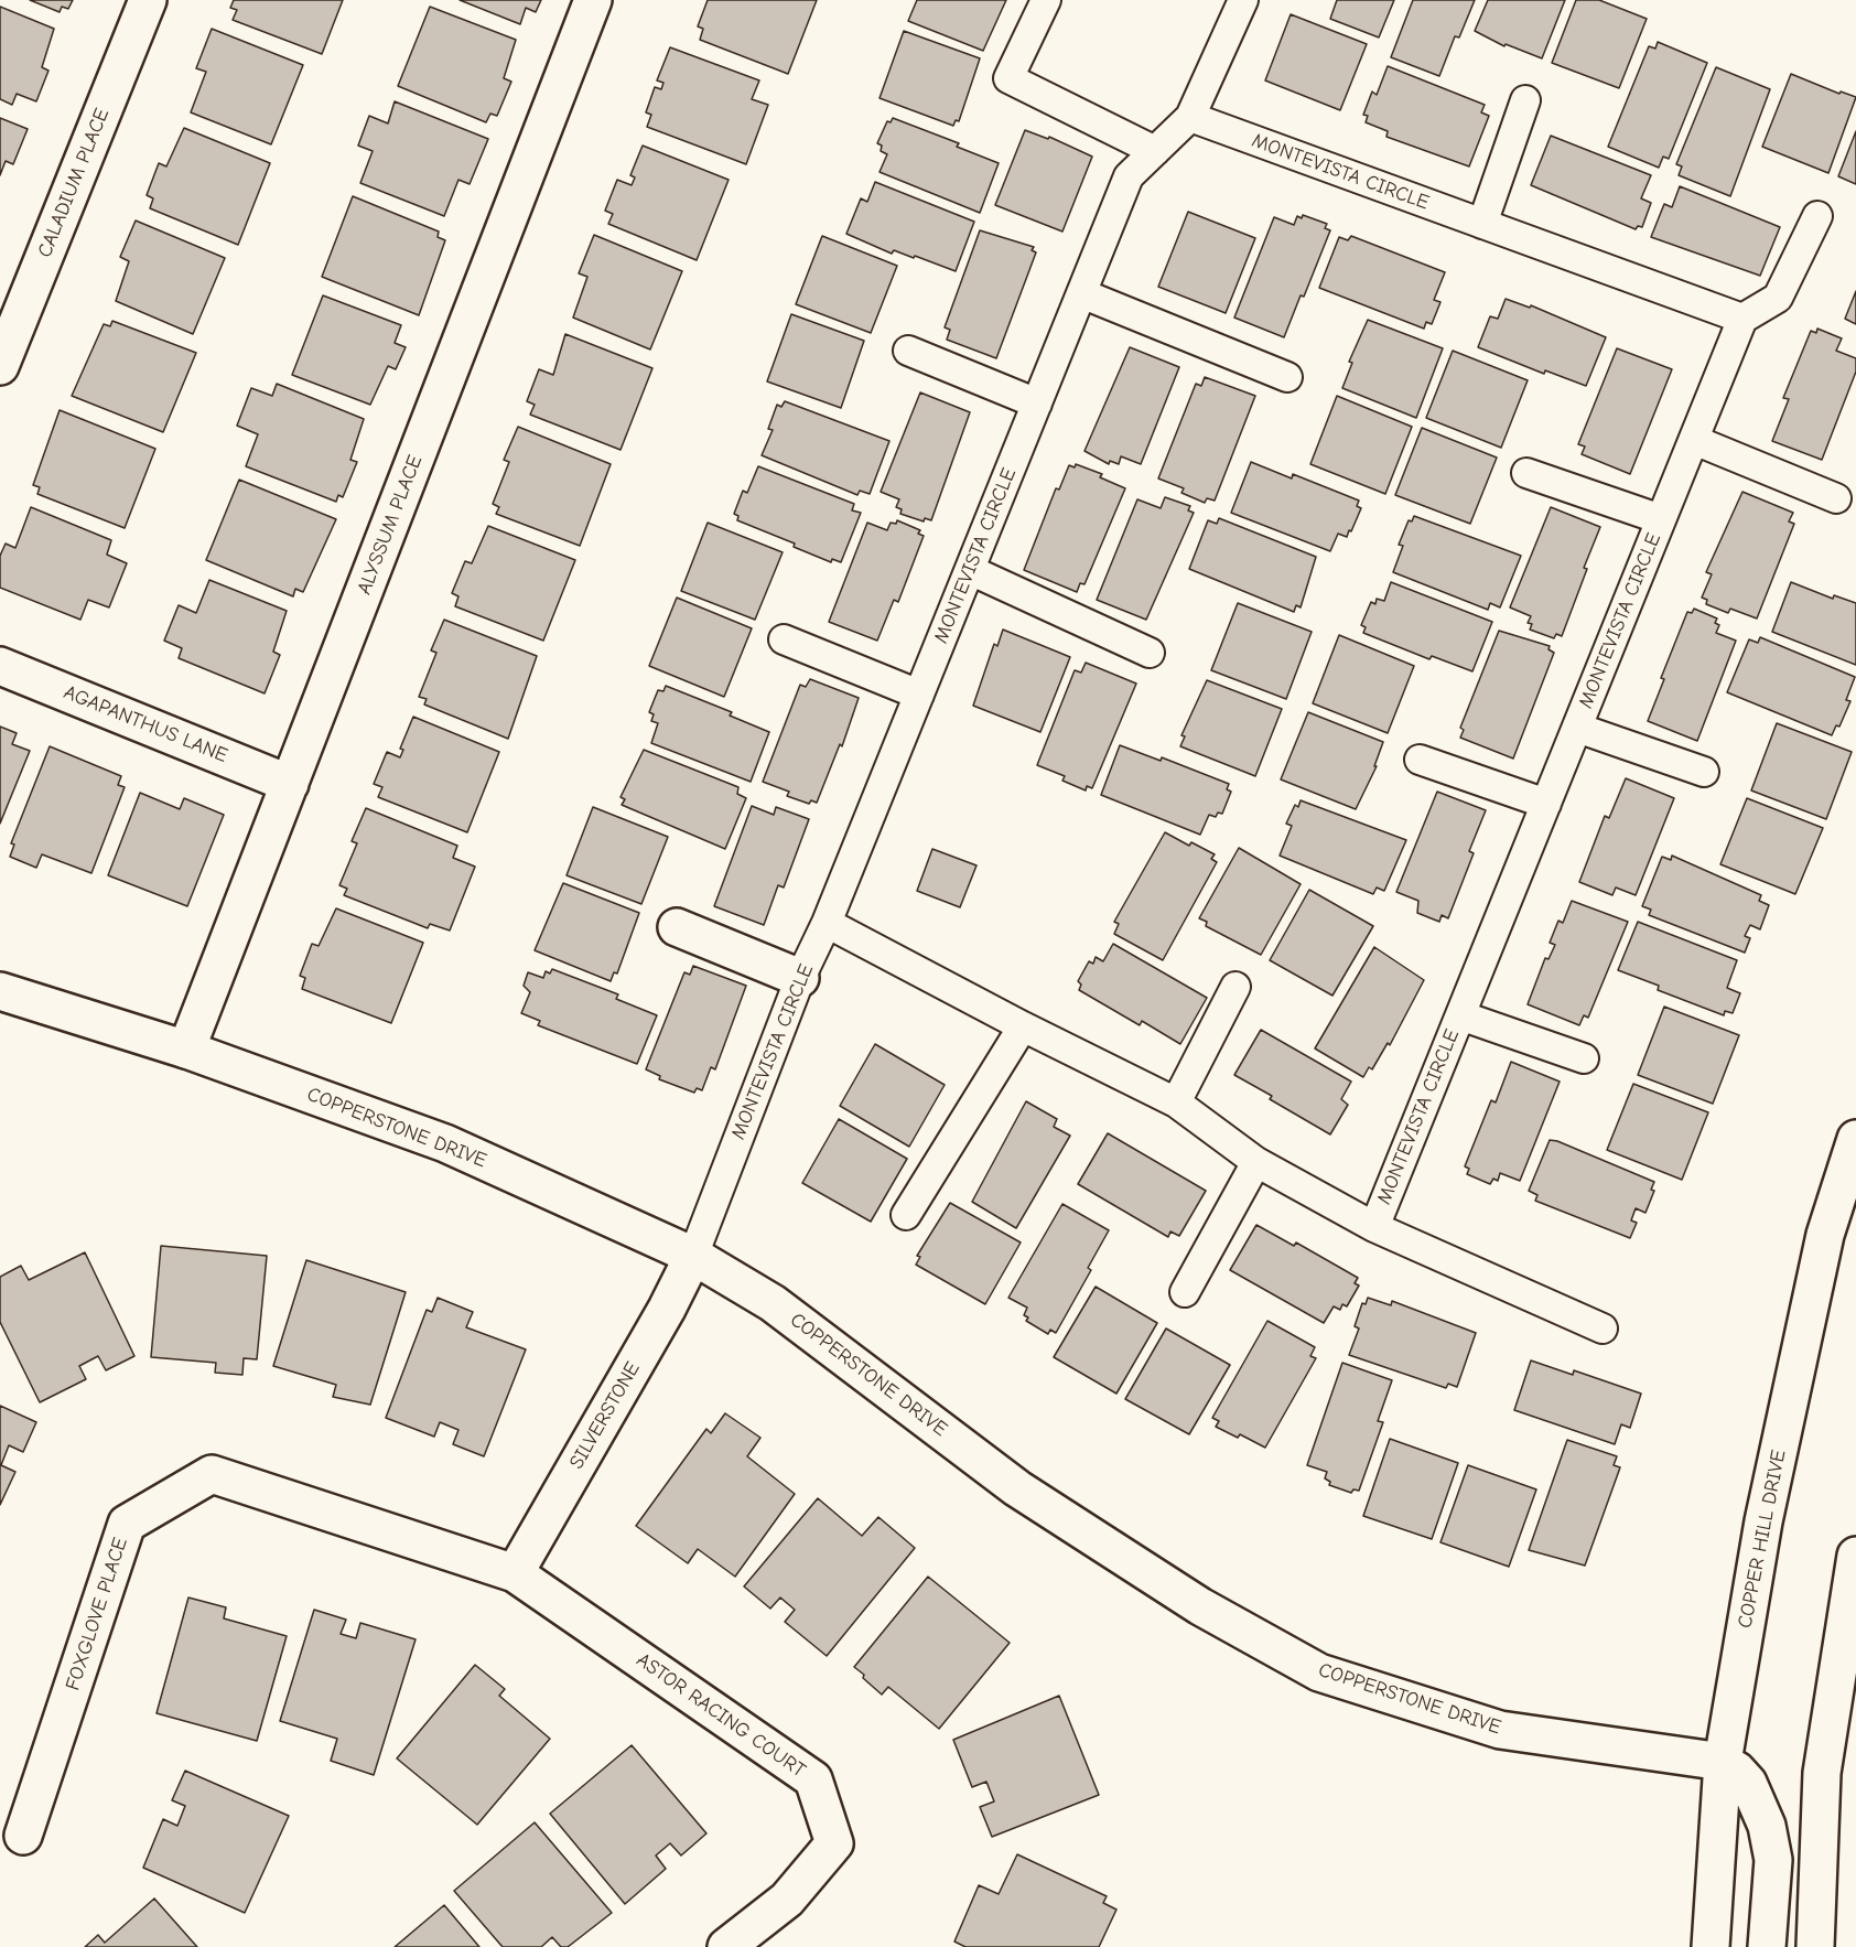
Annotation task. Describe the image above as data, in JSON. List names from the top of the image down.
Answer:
{
  "streets": {
    "street": [
      "CALADIUM PLACE",
      "ALYSSUM PLACE",
      "AGAPANTHUS LANE",
      "COPPERSTONE DRIVE",
      "SILVERSTONE",
      "COPPER HILL DRIVE",
      "FOXGLOVE PLACE",
      "ASTOR RACING COURT"
    ],
    "lane": ["MONTEVISTA CIRCLE"]
  },
  "crossings": [
    ["MONTEVISTA CIRCLE", "COPPERSTONE DRIVE"],
    ["MONTEVISTA CIRCLE", "SILVERSTONE"],
    ["ALYSSUM PLACE", "AGAPANTHUS LANE"],
    ["ALYSSUM PLACE", "COPPERSTONE DRIVE"],
    ["COPPERSTONE DRIVE", "SILVERSTONE"],
    ["COPPERSTONE DRIVE", "COPPER HILL DRIVE"],
    ["SILVERSTONE", "FOXGLOVE PLACE"],
    ["SILVERSTONE", "ASTOR RACING COURT"],
    ["FOXGLOVE PLACE", "ASTOR RACING COURT"]
  ]
}
